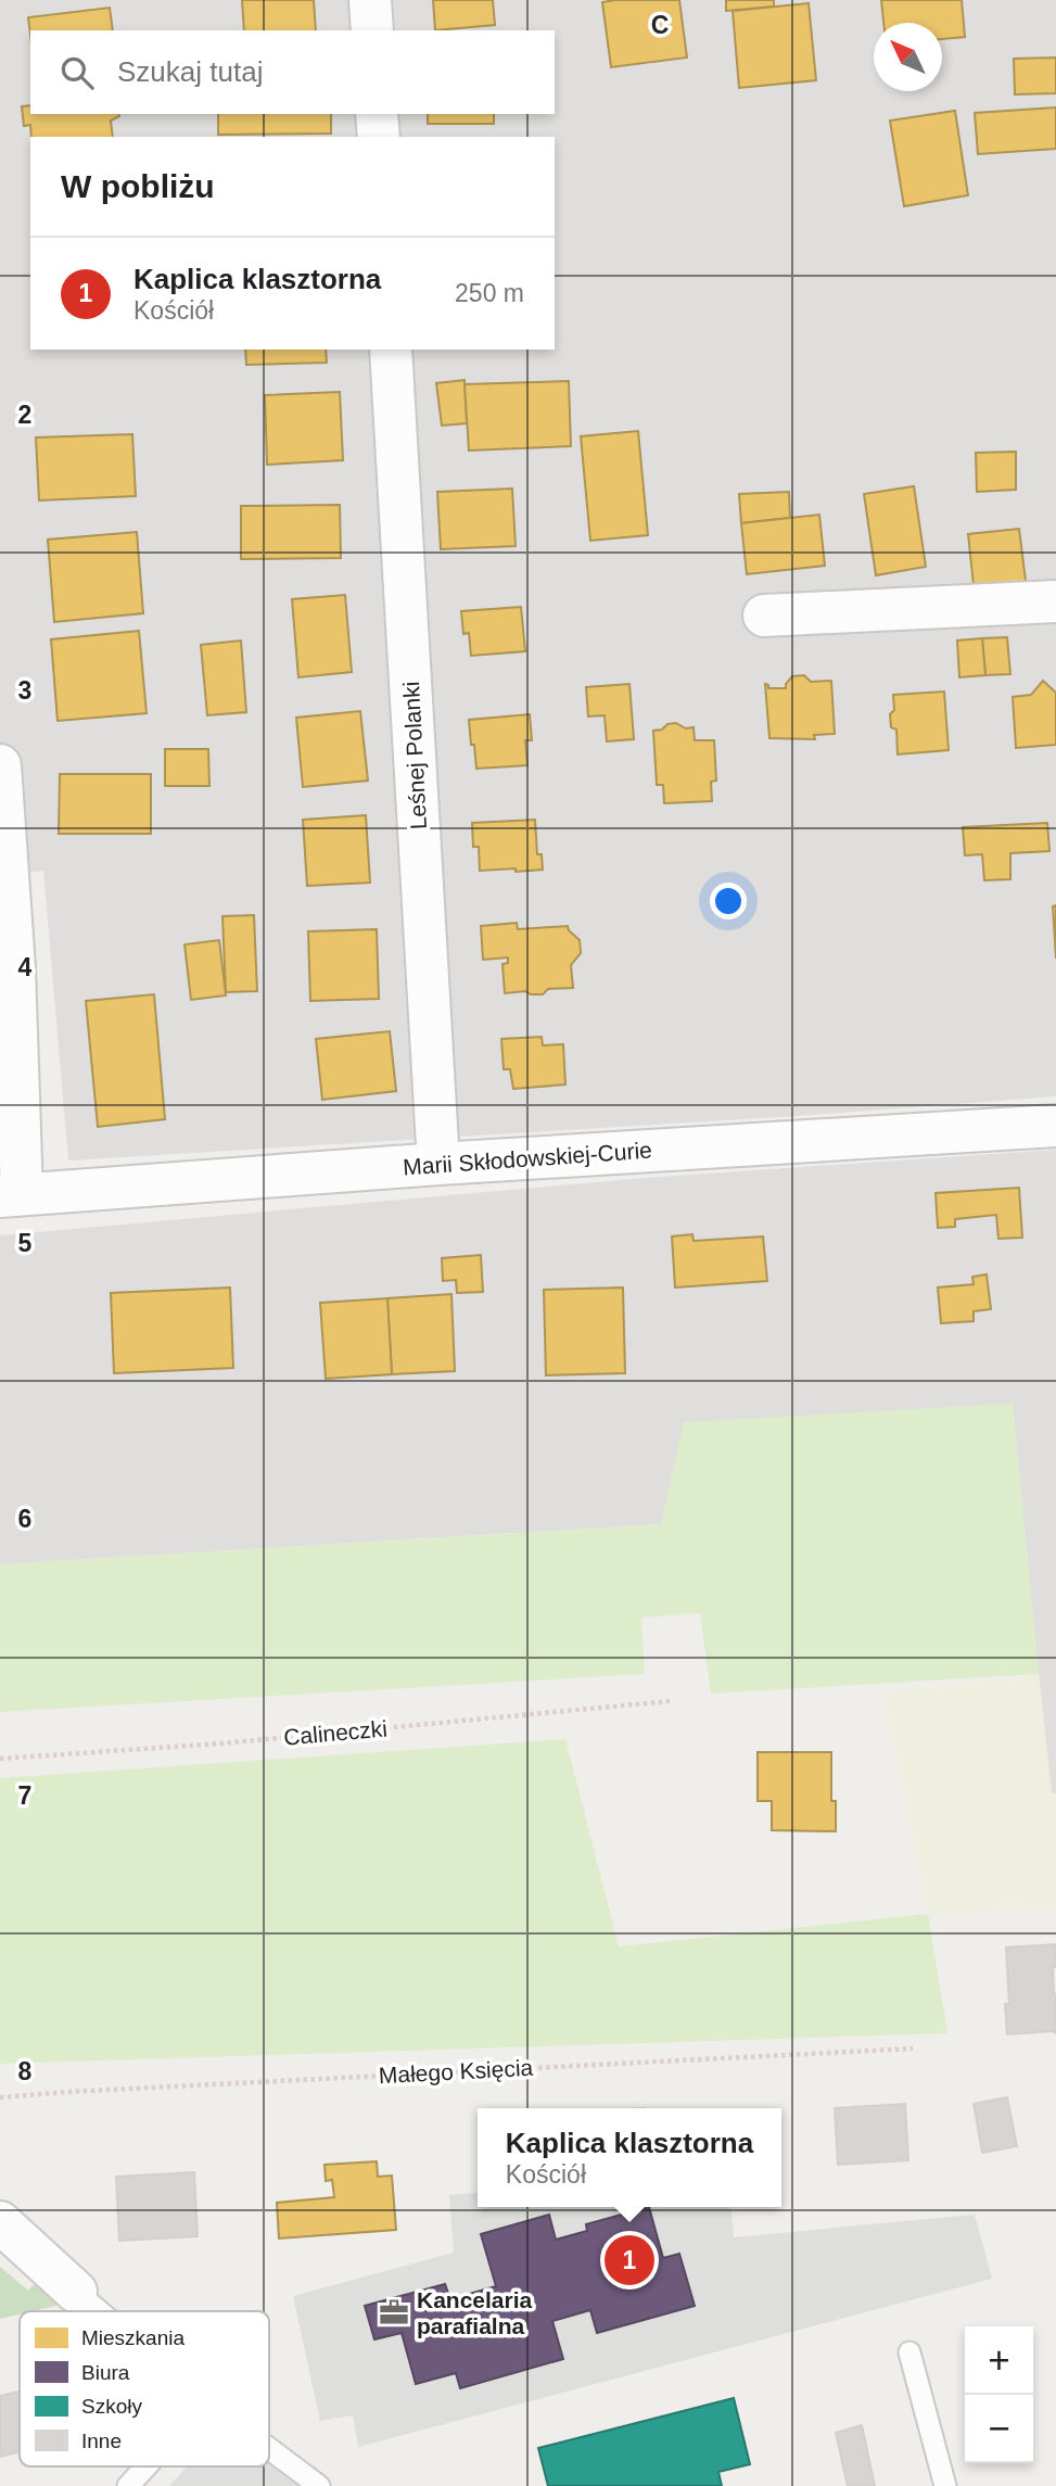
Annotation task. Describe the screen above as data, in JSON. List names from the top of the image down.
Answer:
{
  "streets": {
    "street": ["Leśnej Polanki", "Marii Skłodowskiej-Curie"],
    "path": ["Calineczki", "Małego Księcia"]
  },
  "crossings": [
    ["Leśnej Polanki", "Marii Skłodowskiej-Curie"]
  ],
  "places": {
    "office": ["Kancelaria parafialna"]
  },
  "legend": [
    "Mieszkania",
    "Biura",
    "Szkoły",
    "Inne"
  ],
  "north": "top left",
  "page": {
    "search": "Szukaj tutaj",
    "heading": "W pobliżu",
    "list": [
      {
        "mark": "1",
        "name": "Kaplica klasztorna",
        "note": "Kościół",
        "value": "250 m"
      }
    ],
    "popup": ["Kaplica klasztorna", "Kościół"],
    "pins": "1",
    "map_buttons": ["+", "−"]
  },
  "grid": {
    "columns": ["C"],
    "rows": [
      "2",
      "3",
      "4",
      "5",
      "6",
      "7",
      "8"
    ]
  }
}
